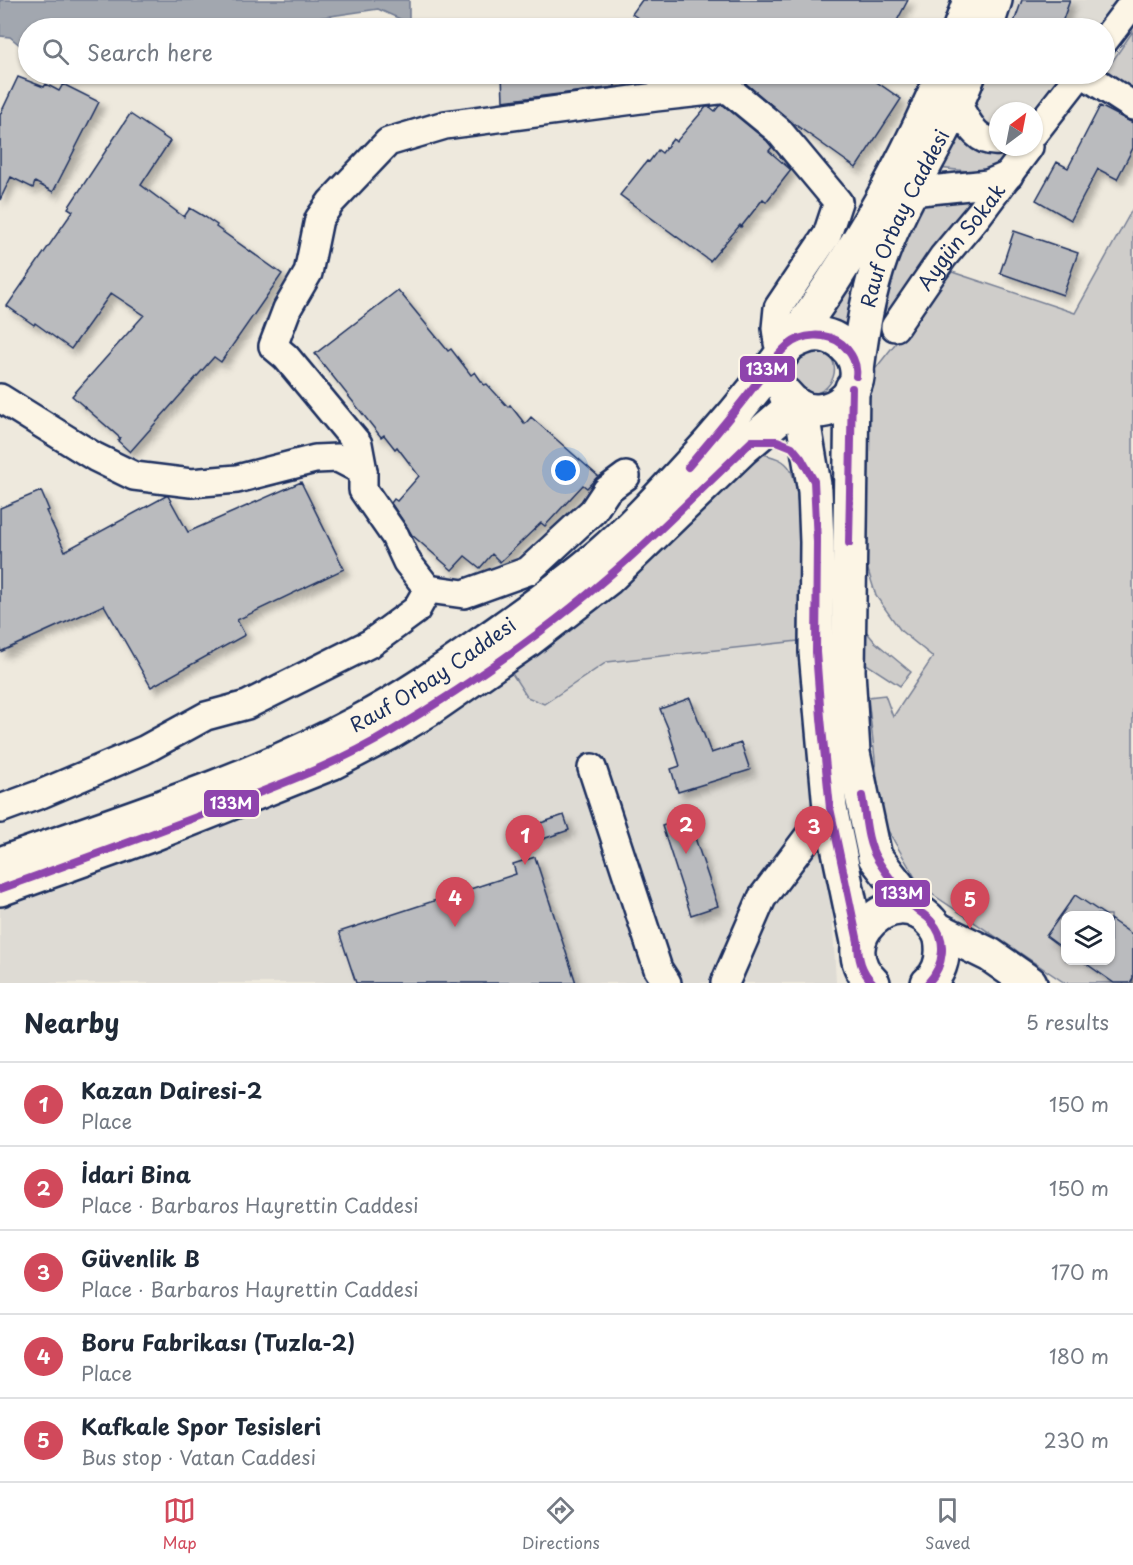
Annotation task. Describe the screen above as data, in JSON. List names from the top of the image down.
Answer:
{
  "streets": {
    "main road": ["Rauf Orbay Caddesi"],
    "street": ["Aygün Sokak"]
  },
  "lines": ["transit line 133M"],
  "north": "top right",
  "page": {
    "search": "Search here",
    "pins": [
      "2",
      "3",
      "1",
      "4",
      "5"
    ],
    "heading": ["Nearby", "5 results"],
    "list": [
      {
        "mark": "1",
        "name": "Kazan Dairesi-2",
        "note": "Place",
        "value": "150 m"
      },
      {
        "mark": "2",
        "name": "İdari Bina",
        "note": "Place · Barbaros Hayrettin Caddesi",
        "value": "150 m"
      },
      {
        "mark": "3",
        "name": "Güvenlik B",
        "note": "Place · Barbaros Hayrettin Caddesi",
        "value": "170 m"
      },
      {
        "mark": "4",
        "name": "Boru Fabrikası (Tuzla-2)",
        "note": "Place",
        "value": "180 m"
      },
      {
        "mark": "5",
        "name": "Kafkale Spor Tesisleri",
        "note": "Bus stop · Vatan Caddesi",
        "value": "230 m"
      }
    ],
    "nav": ["Map", "Directions", "Saved"]
  }
}
